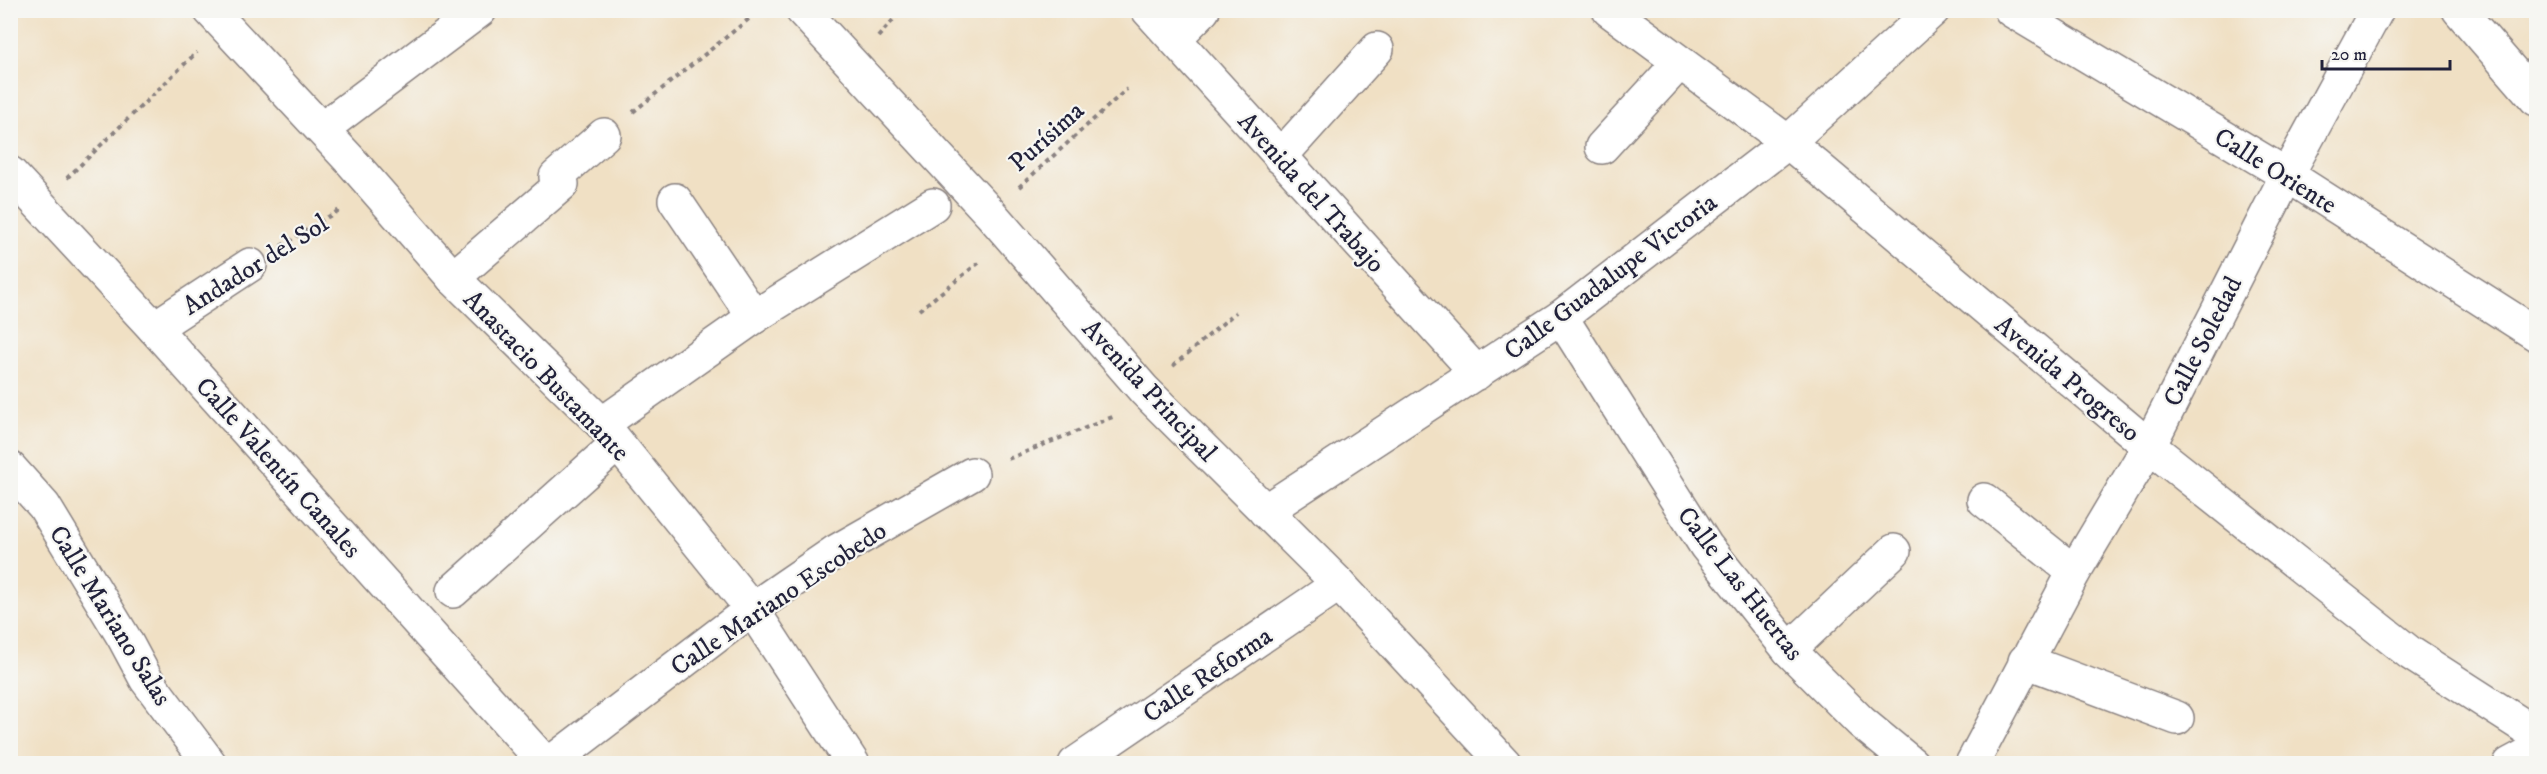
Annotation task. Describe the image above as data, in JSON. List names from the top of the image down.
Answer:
{
  "streets": {
    "street": [
      "Calle Oriente",
      "Avenida del Trabajo",
      "Andador del Sol",
      "Calle Guadalupe Victoria",
      "Calle Soledad",
      "Anastacio Bustamante",
      "Avenida Progreso",
      "Avenida Principal",
      "Calle Valentín Canales",
      "Calle Las Huertas",
      "Calle Mariano Escobedo",
      "Calle Mariano Salas",
      "Calle Reforma"
    ],
    "path": ["Purísima"]
  },
  "crossings": [
    ["Purísima", "Avenida Principal"],
    ["Calle Oriente", "Calle Soledad"],
    ["Avenida del Trabajo", "Calle Guadalupe Victoria"],
    ["Andador del Sol", "Calle Valentín Canales"],
    ["Calle Guadalupe Victoria", "Avenida Progreso"],
    ["Calle Guadalupe Victoria", "Avenida Principal"],
    ["Calle Guadalupe Victoria", "Calle Las Huertas"],
    ["Calle Soledad", "Avenida Progreso"],
    ["Anastacio Bustamante", "Calle Mariano Escobedo"],
    ["Avenida Principal", "Calle Reforma"],
    ["Calle Valentín Canales", "Calle Mariano Escobedo"]
  ],
  "scale_bar": "20 m"
}
